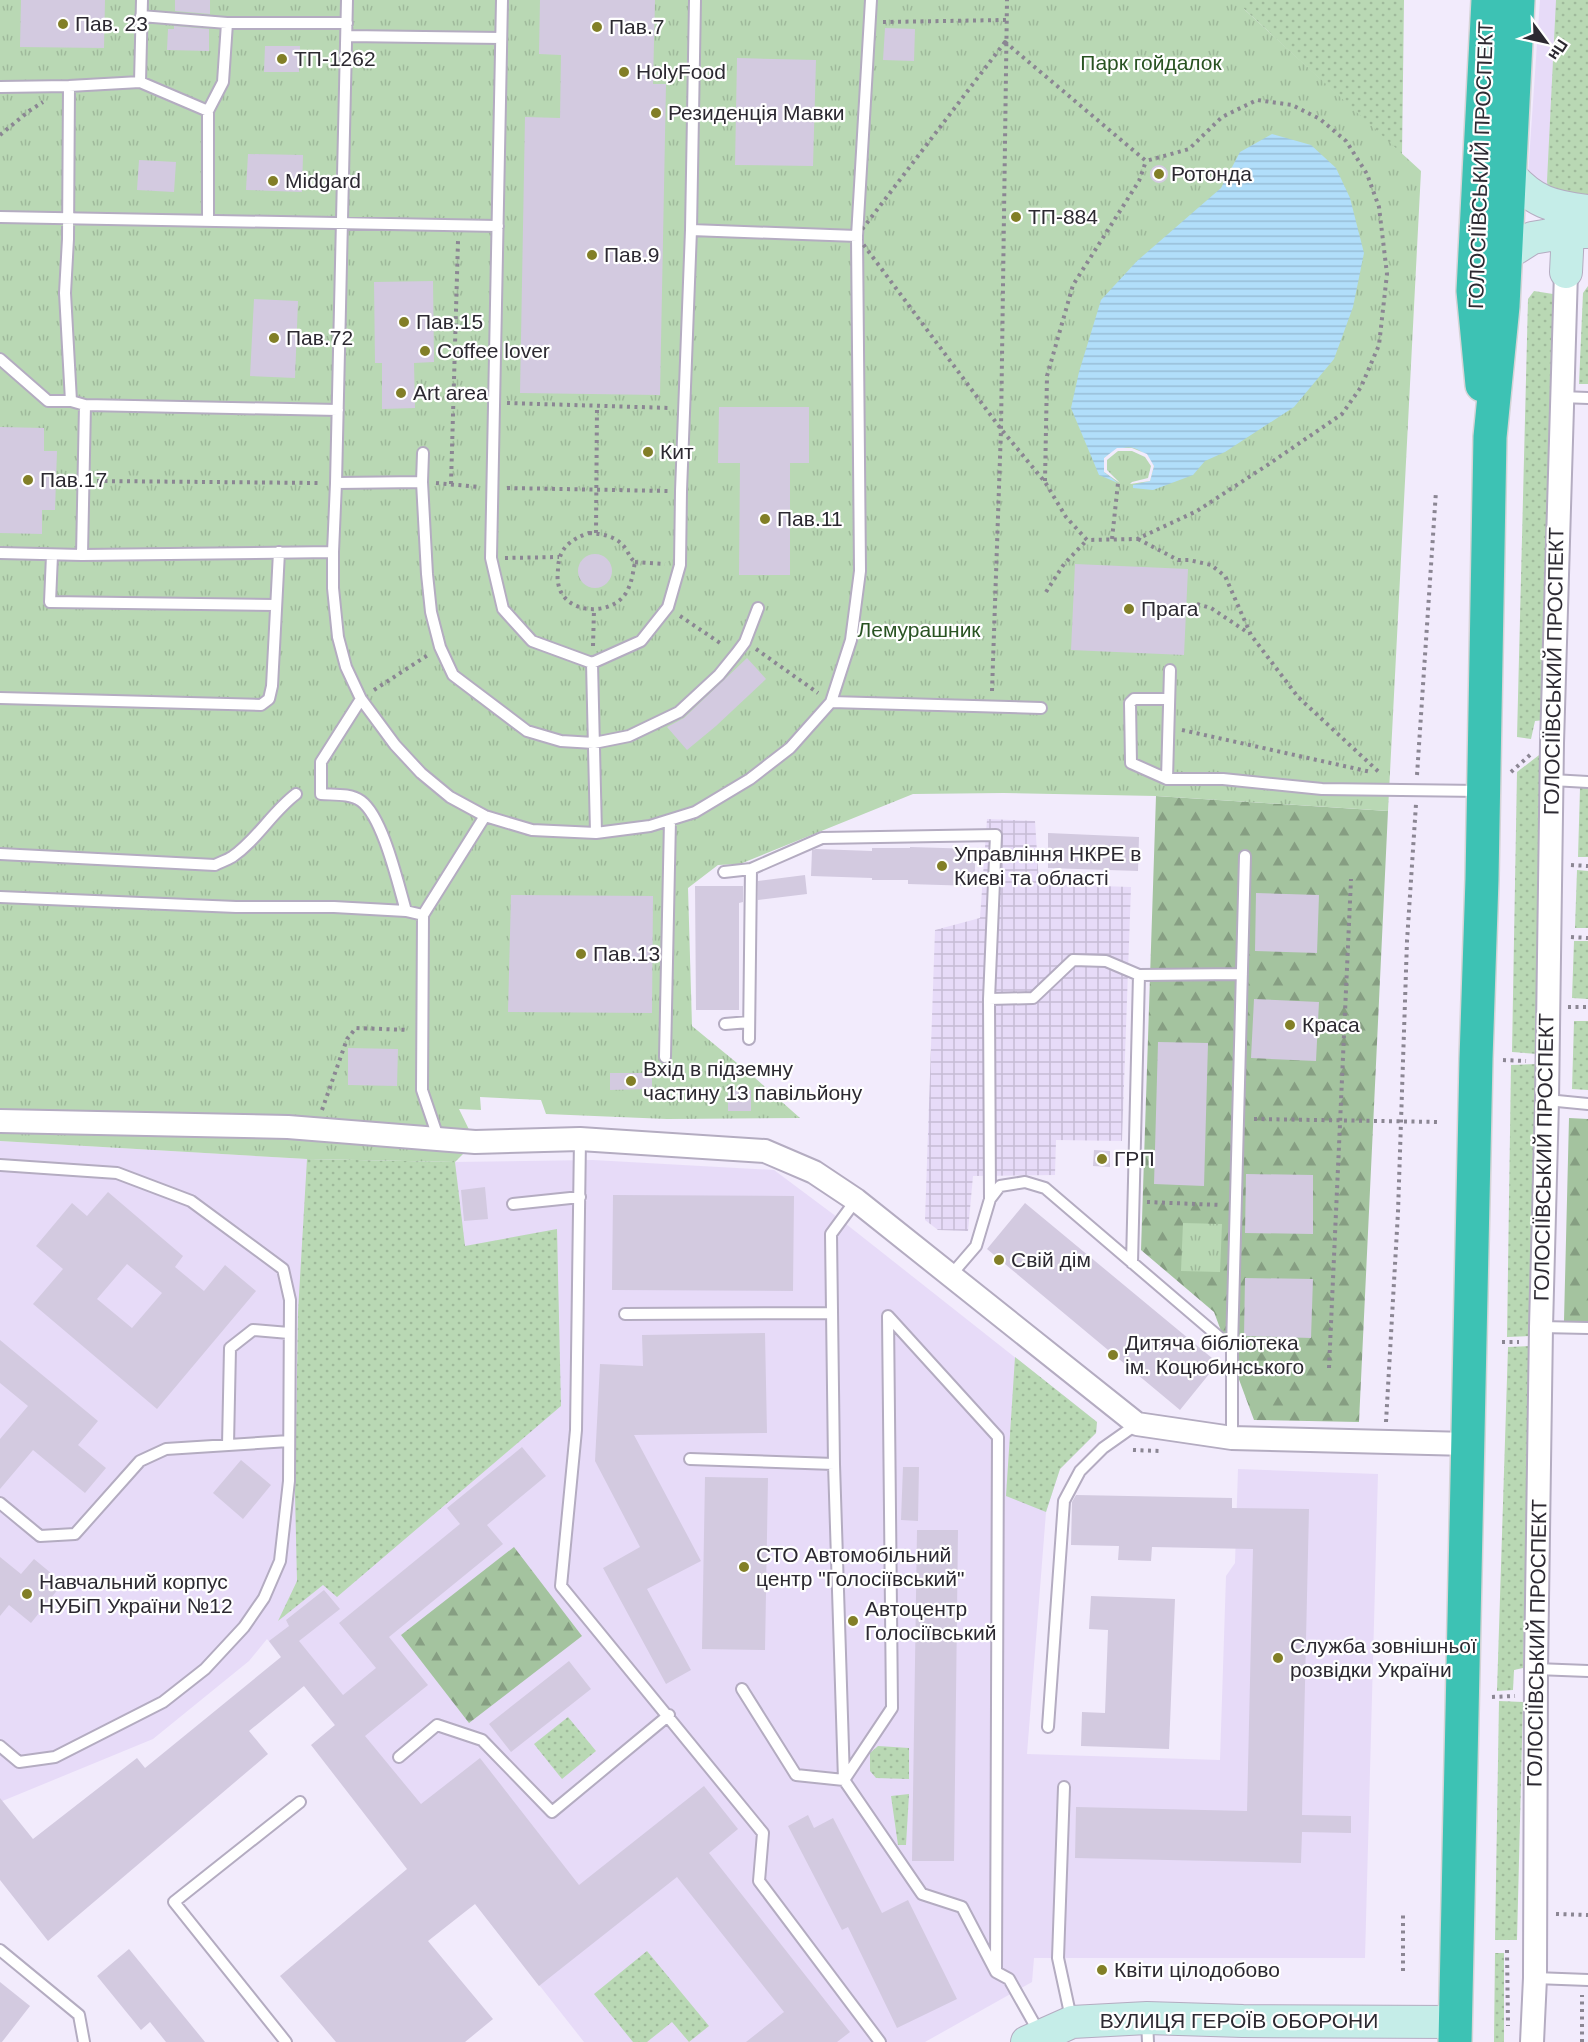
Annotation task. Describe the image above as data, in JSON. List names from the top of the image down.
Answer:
{
  "streets": {
    "highway": ["ГОЛОСІЇВСЬКИЙ ПРОСПЕКТ"],
    "street": ["ВУЛИЦЯ ГЕРОЇВ ОБОРОНИ"]
  },
  "crossings": [
    ["ГОЛОСІЇВСЬКИЙ ПРОСПЕКТ", "ВУЛИЦЯ ГЕРОЇВ ОБОРОНИ"]
  ],
  "parks": ["Парк гойдалок", "Лемурашник"],
  "places": [
    "Пав. 23",
    "Пав.7",
    "ТП-1262",
    "HolyFood",
    "Резиденція Мавки",
    "Ротонда",
    "Midgard",
    "ТП-884",
    "Пав.9",
    "Пав.15",
    "Пав.72",
    "Coffee lover",
    "Art area",
    "Кит",
    "Пав.17",
    "Пав.11",
    "Прага",
    "Управління НКРЕ в Києві та області",
    "Пав.13",
    "Краса",
    "Вхід в підземну частину 13 павільйону",
    "ГРП",
    "Свій дім",
    "Дитяча бібліотека ім. Коцюбинського",
    "СТО Автомобільний центр \"Голосіївський\"",
    "Навчальний корпус НУБіП України №12",
    "Автоцентр Голосіївський",
    "Служба зовнішньої розвідки України",
    "Квіти цілодобово"
  ],
  "north": "bottom right"
}
